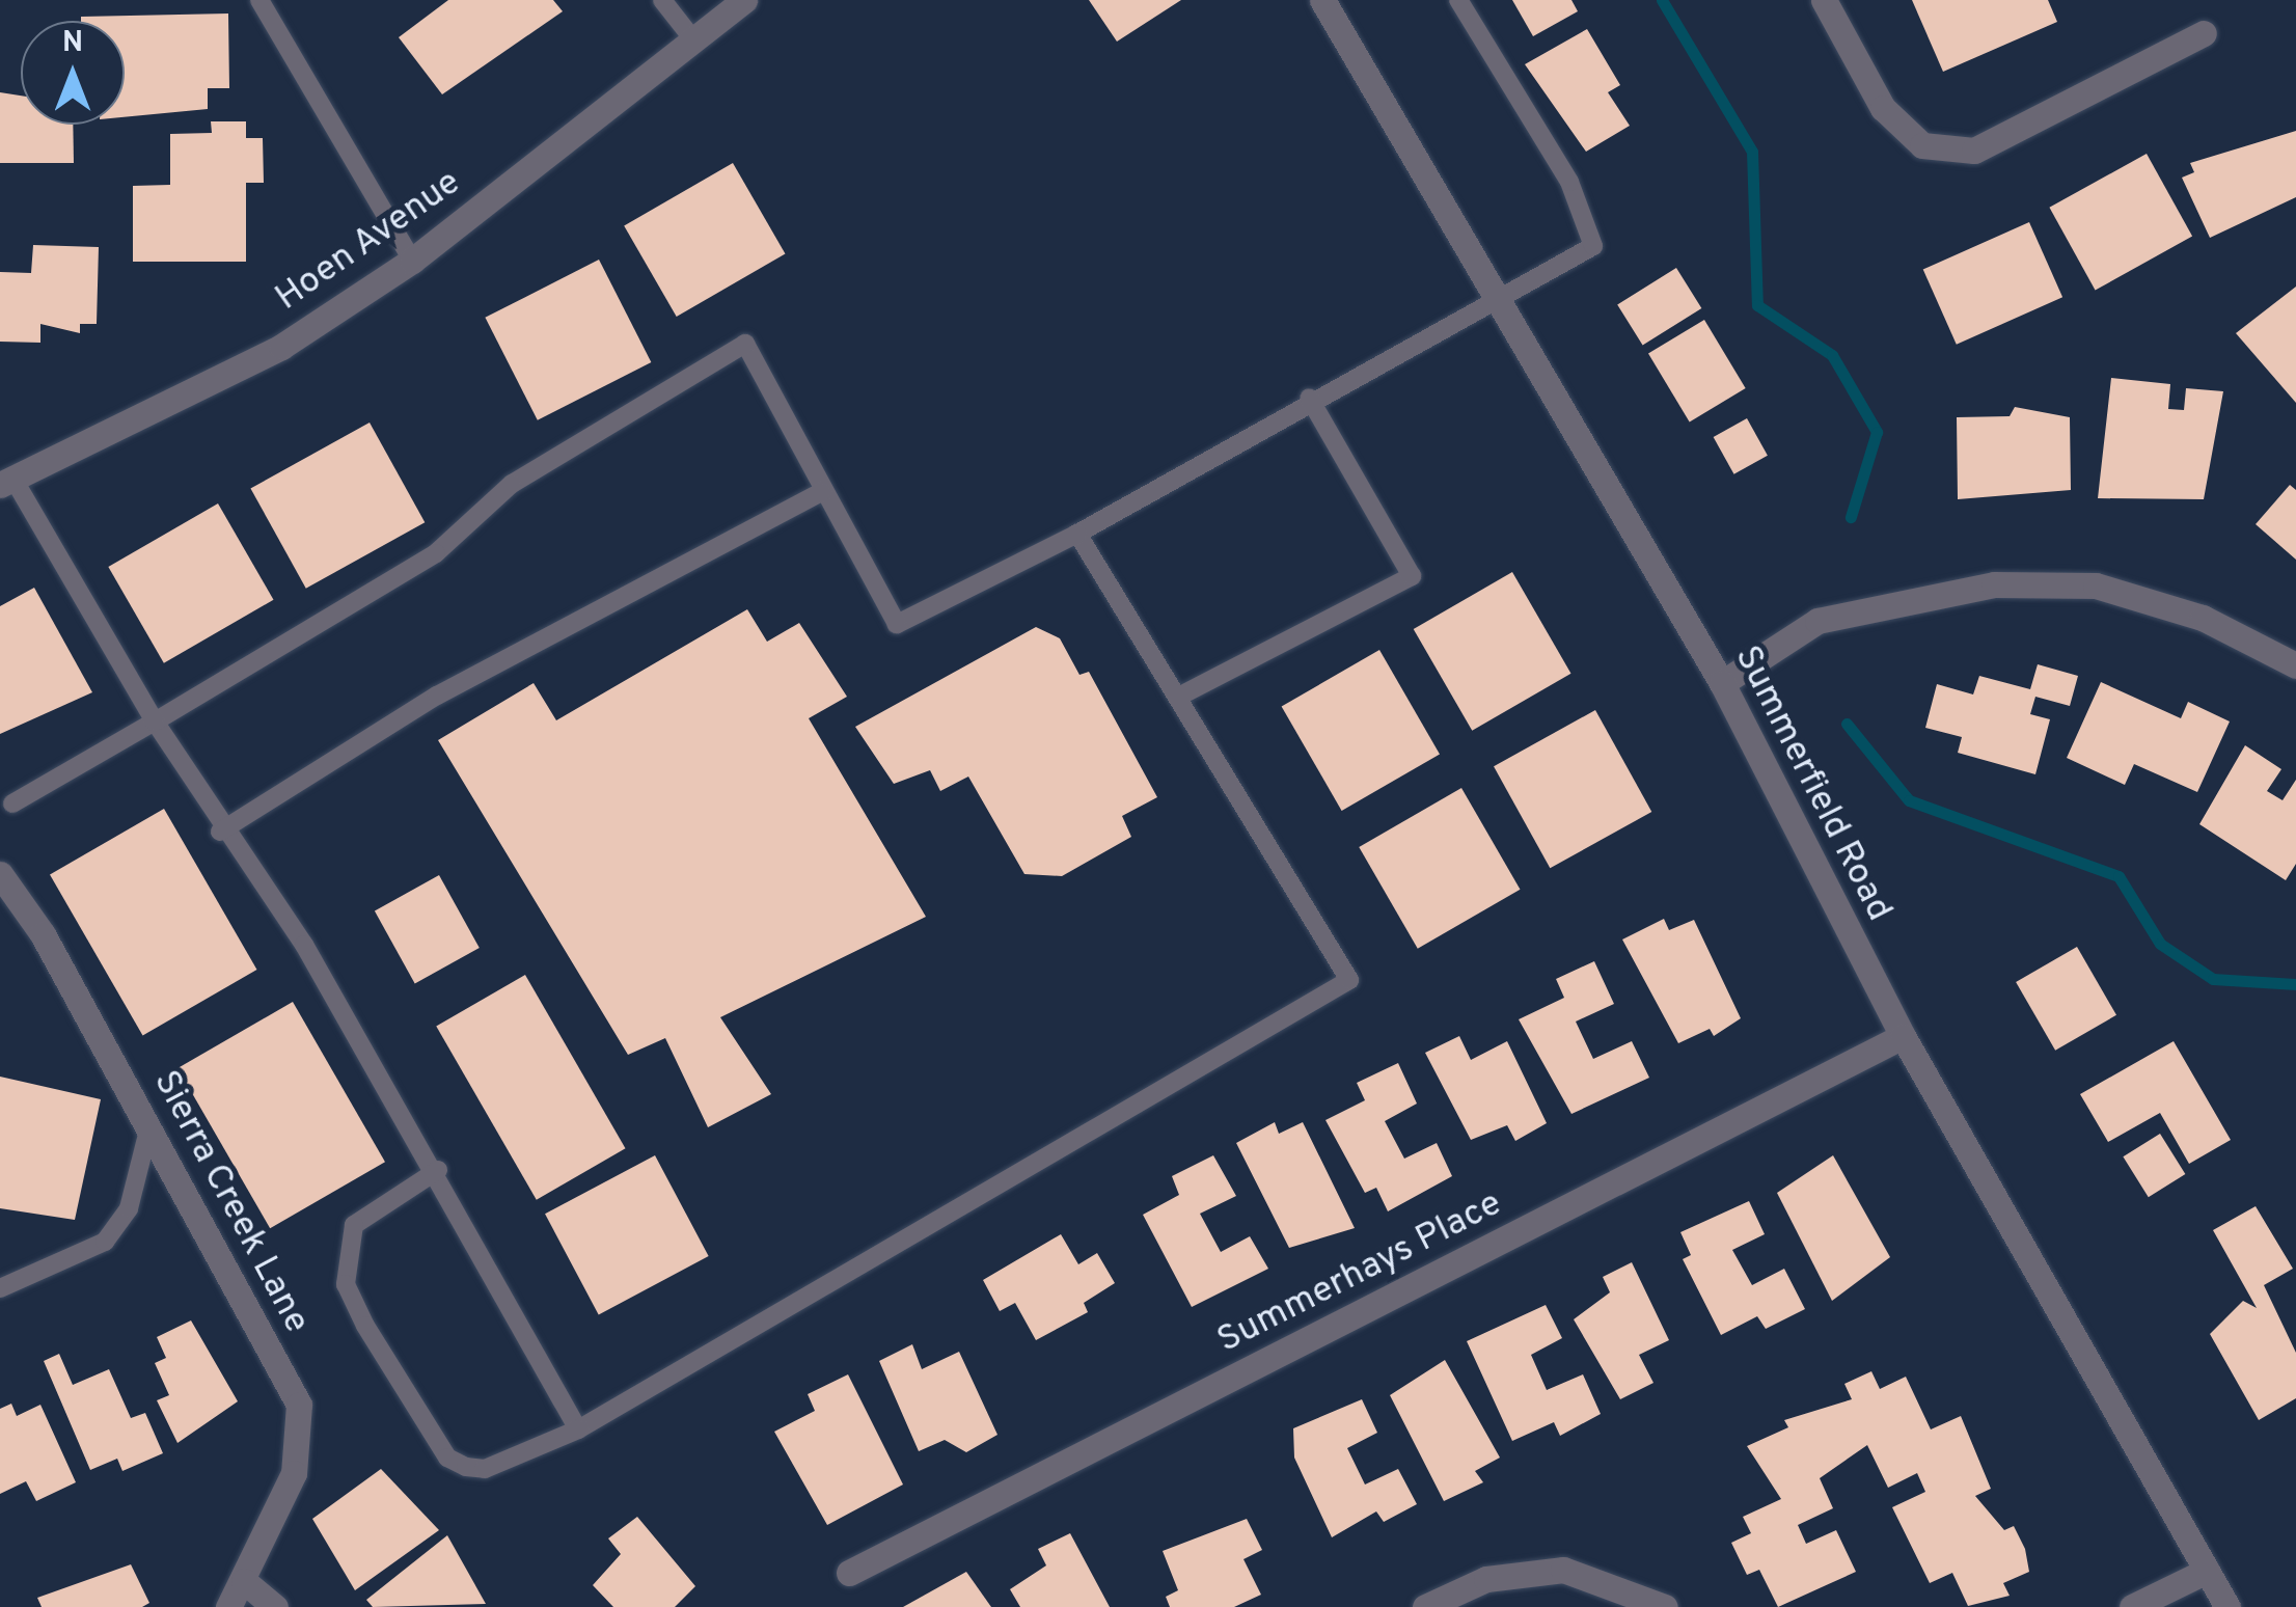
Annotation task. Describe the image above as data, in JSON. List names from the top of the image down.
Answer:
{
  "streets": {
    "street": [
      "Hoen Avenue",
      "Summerfield Road",
      "Sierra Creek Lane",
      "Summerhays Place"
    ]
  },
  "crossings": [
    ["Summerfield Road", "Summerhays Place"]
  ],
  "north": "top"
}
